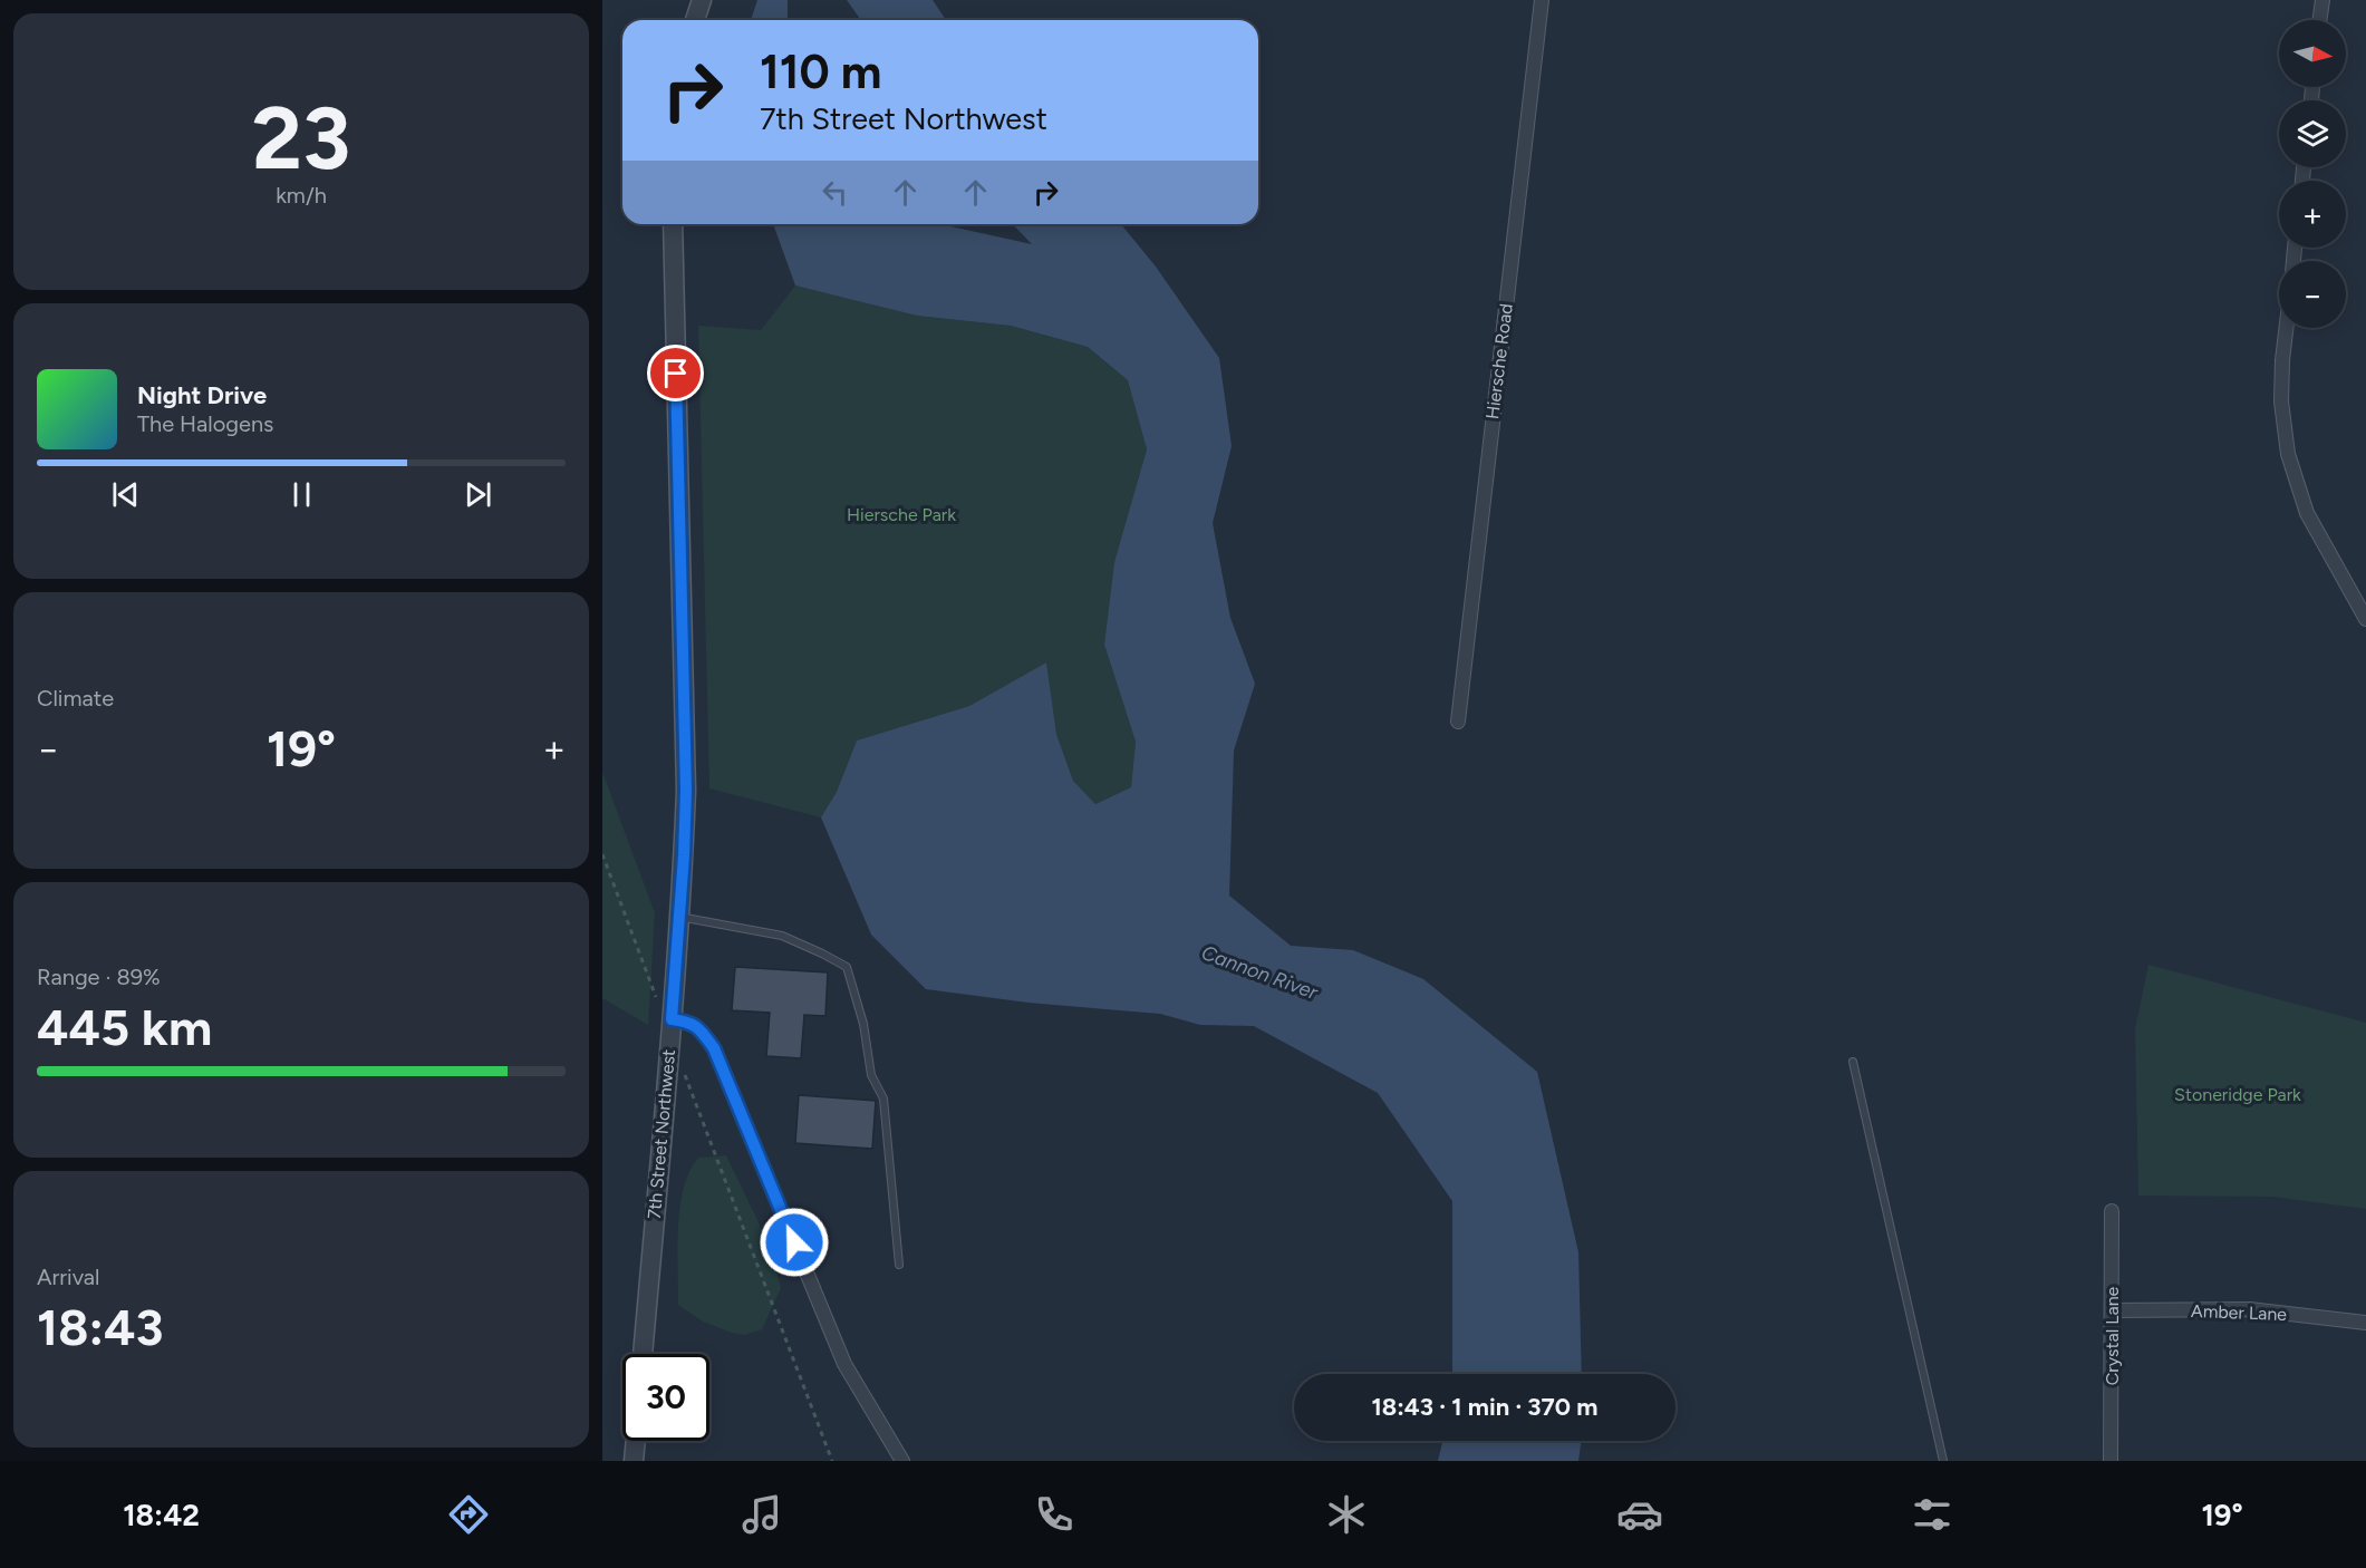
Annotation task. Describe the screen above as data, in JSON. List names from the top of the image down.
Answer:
{
  "streets": {
    "street": [
      "Hiersche Road",
      "7th Street Northwest",
      "Amber Lane",
      "Crystal Lane"
    ]
  },
  "crossings": [
    ["Amber Lane", "Crystal Lane"]
  ],
  "water": ["Cannon River"],
  "parks": ["Hiersche Park", "Stoneridge Park"],
  "north": "right",
  "page": {
    "tile": [
      ["23", "km/h"],
      "Climate",
      ["Range · 89%", "445 km"],
      ["Arrival", "18:43"]
    ],
    "map_buttons": ["+", "−"],
    "turn": ["110 m", "7th Street Northwest"],
    "song": ["Night Drive", "The Halogens"],
    "heat": ["−", "19°", "+"],
    "limit": "30",
    "trip": "18:43 · 1 min · 370 m",
    "tabs": ["18:42", "19°"]
  }
}
